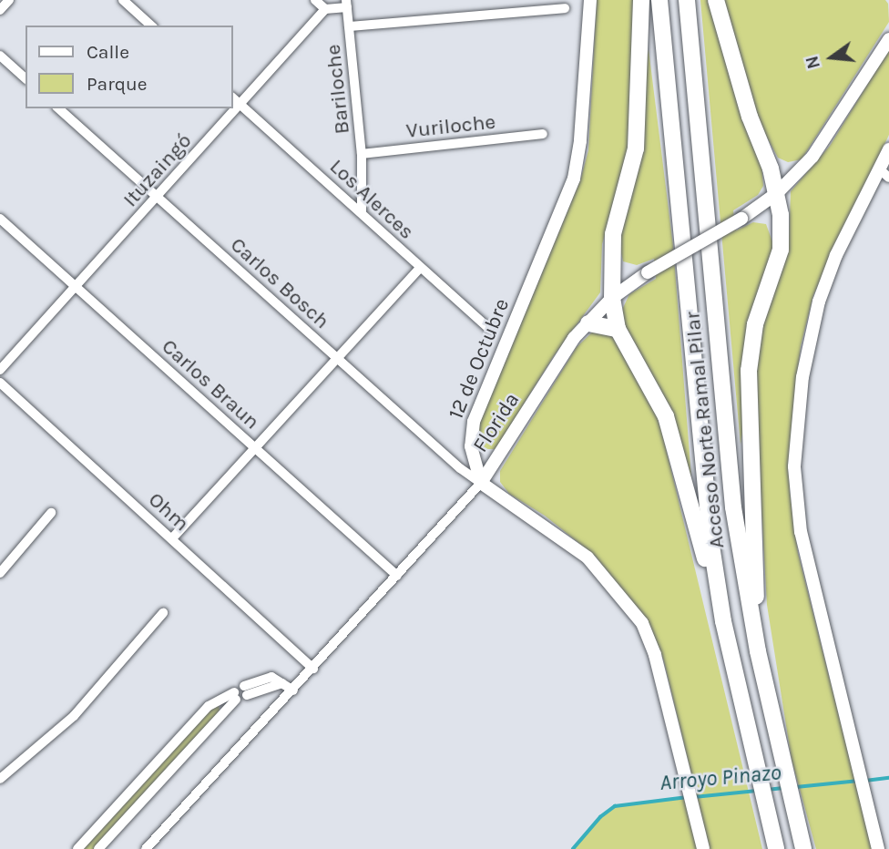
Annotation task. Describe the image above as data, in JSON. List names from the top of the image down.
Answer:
{
  "streets": {
    "highway": ["Acceso Norte Ramal Pilar"],
    "street": [
      "Bariloche",
      "Vuriloche",
      "Ituzaingó",
      "Los Alerces",
      "Carlos Bosch",
      "12 de Octubre",
      "Carlos Braun",
      "Florida",
      "Ohm"
    ]
  },
  "crossings": [
    ["Bariloche", "Vuriloche"],
    ["Bariloche", "Los Alerces"],
    ["Ituzaingó", "Los Alerces"],
    ["Ituzaingó", "Carlos Bosch"],
    ["Ituzaingó", "Carlos Braun"],
    ["Carlos Bosch", "12 de Octubre"],
    ["Carlos Bosch", "Florida"],
    ["12 de Octubre", "Florida"],
    ["Carlos Braun", "Florida"],
    ["Florida", "Ohm"]
  ],
  "water": ["Arroyo Pinazo"],
  "legend": ["Calle", "Parque"],
  "north": "left"
}
